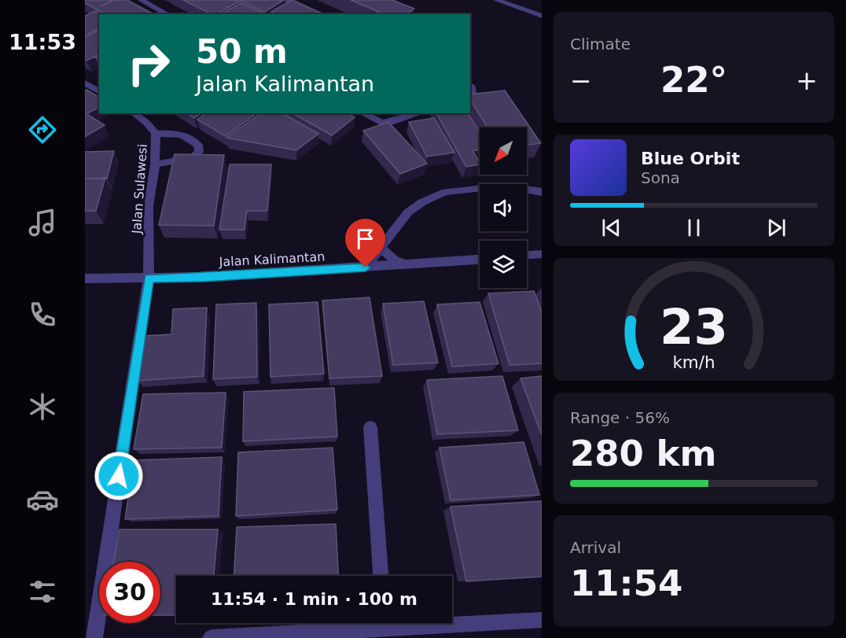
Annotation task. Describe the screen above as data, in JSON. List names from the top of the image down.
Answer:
{
  "streets": {
    "street": ["Jalan Sulawesi", "Jalan Kalimantan"]
  },
  "crossings": [
    ["Jalan Sulawesi", "Jalan Kalimantan"]
  ],
  "north": "bottom left",
  "page": {
    "tabs": "11:53",
    "tile": [
      "Climate",
      ["Range · 56%", "280 km"],
      ["Arrival", "11:54"]
    ],
    "turn": ["50 m", "Jalan Kalimantan"],
    "heat": ["−", "22°", "+"],
    "song": ["Blue Orbit", "Sona"],
    "limit": "30",
    "trip": "11:54 · 1 min · 100 m",
    "gauge": ["23", "km/h"]
  }
}
